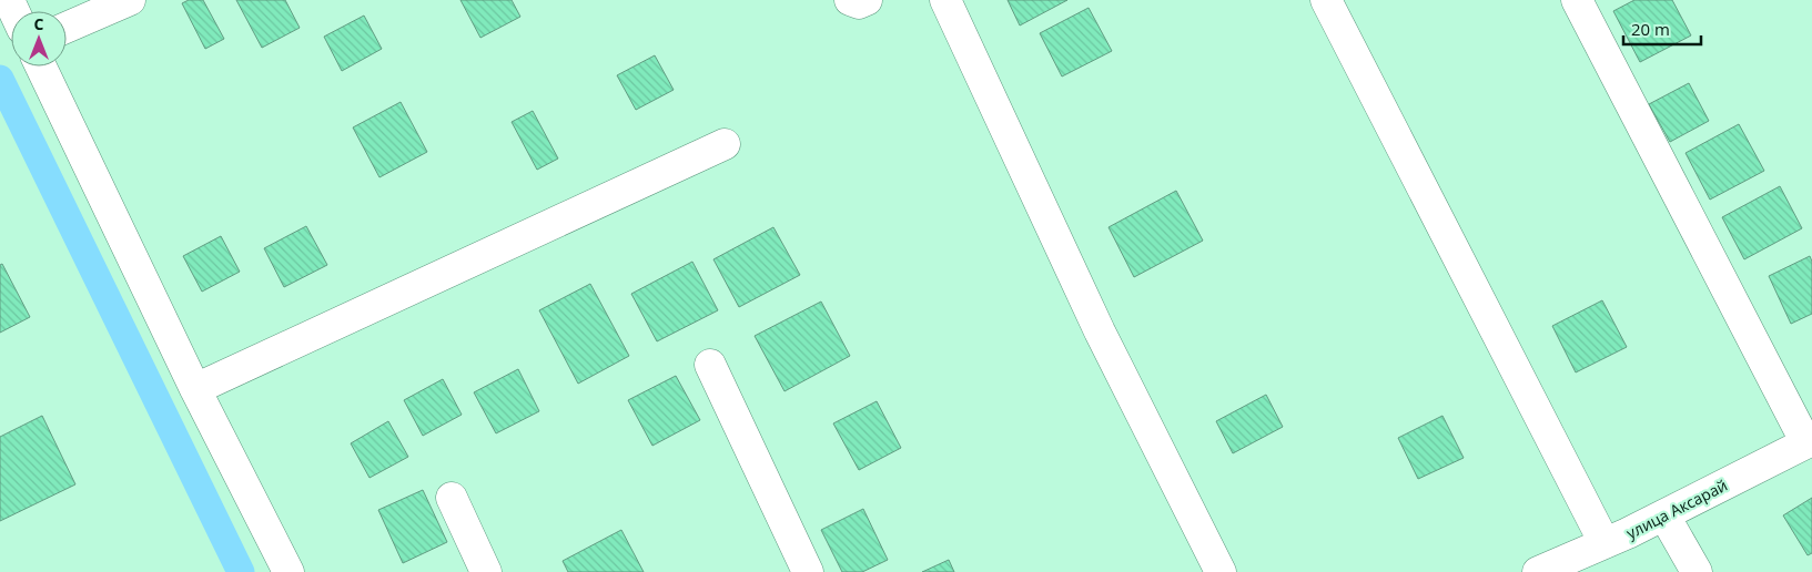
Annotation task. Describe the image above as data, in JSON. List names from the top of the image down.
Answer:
{
  "streets": {
    "street": ["улица Аксарай"]
  },
  "scale_bar": "20 m",
  "north": "top"
}
